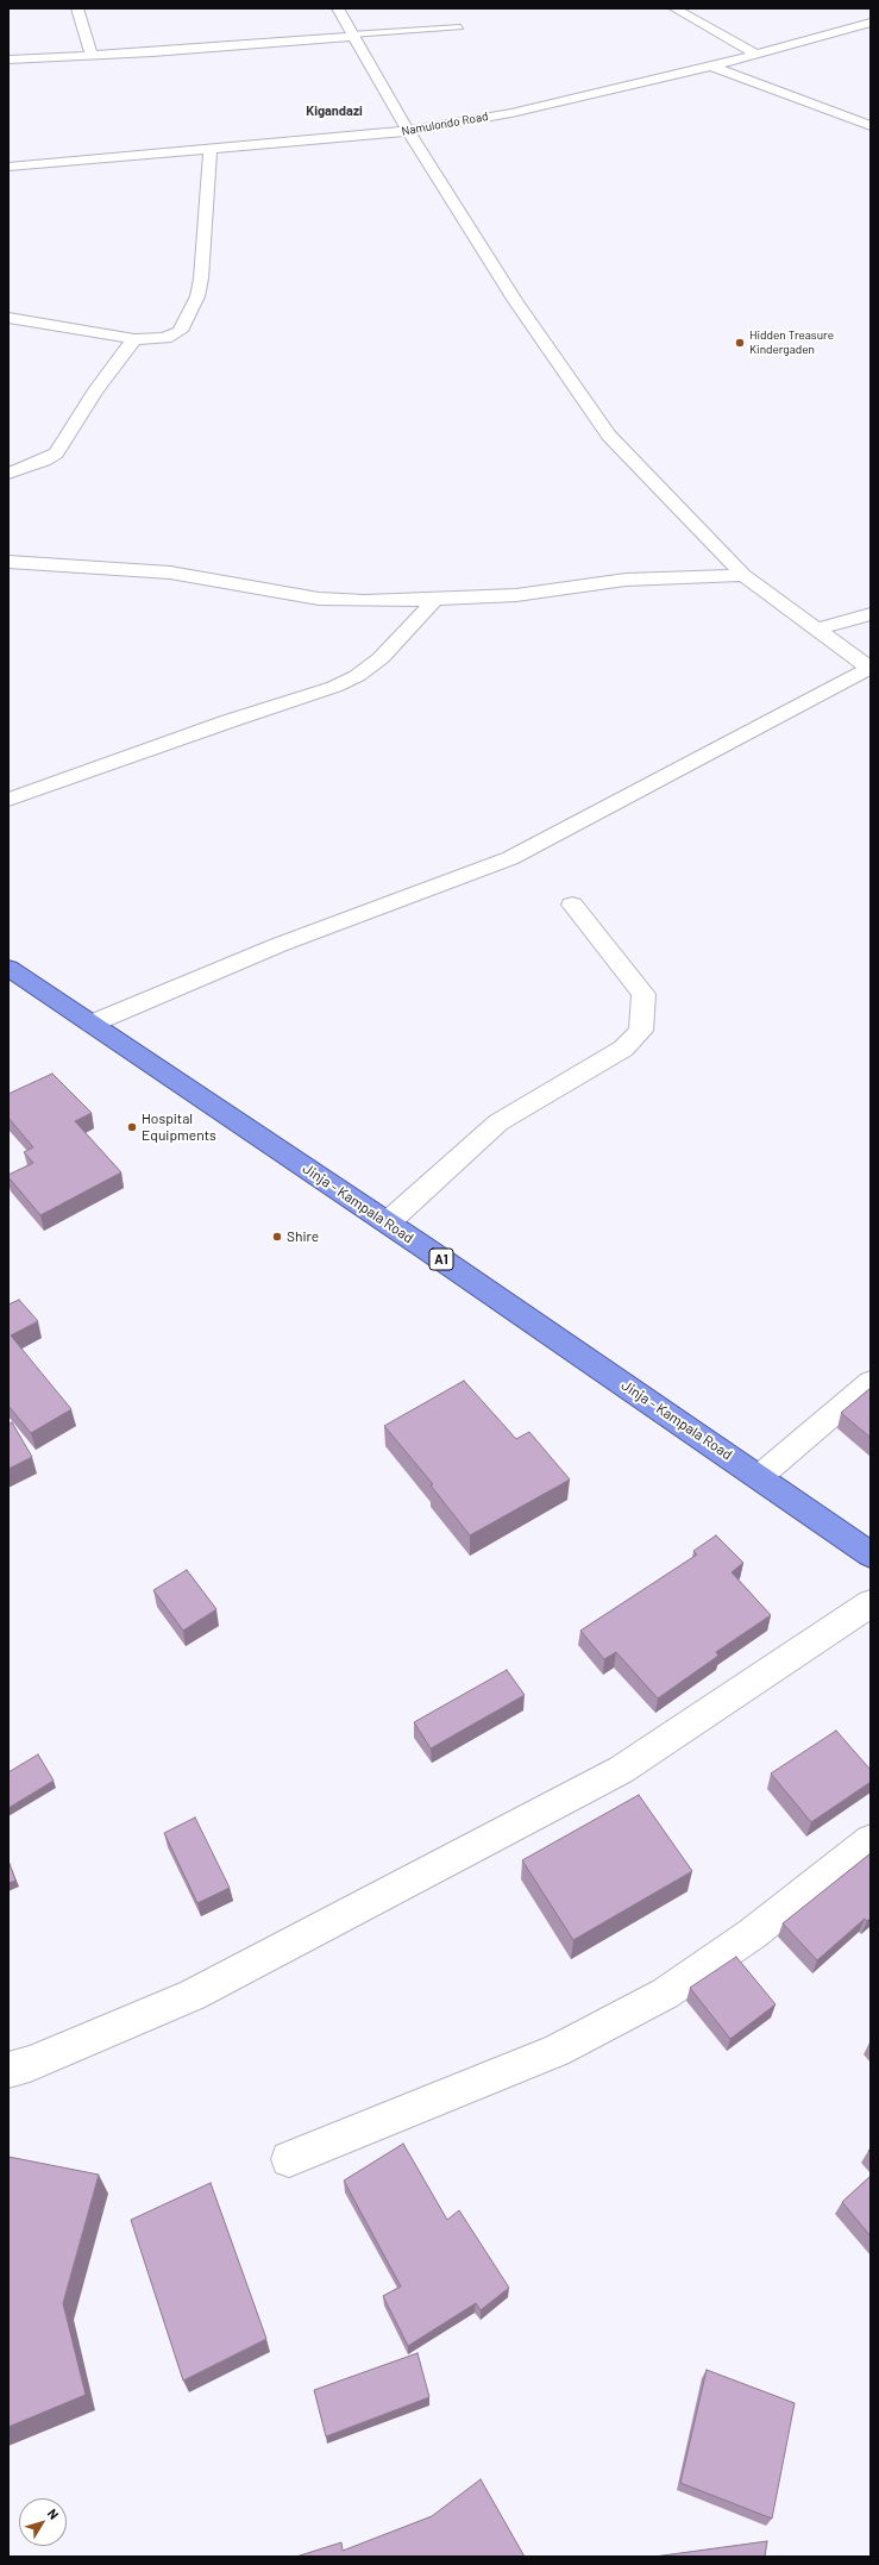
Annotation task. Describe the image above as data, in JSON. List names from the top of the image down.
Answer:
{
  "streets": {
    "highway": ["Jinja - Kampala Road", "A1"],
    "street": ["Namulondo Road"]
  },
  "districts": ["Kigandazi"],
  "places": ["Hidden Treasure Kindergaden", "Hospital Equipments", "Shire"],
  "north": "top right"
}
